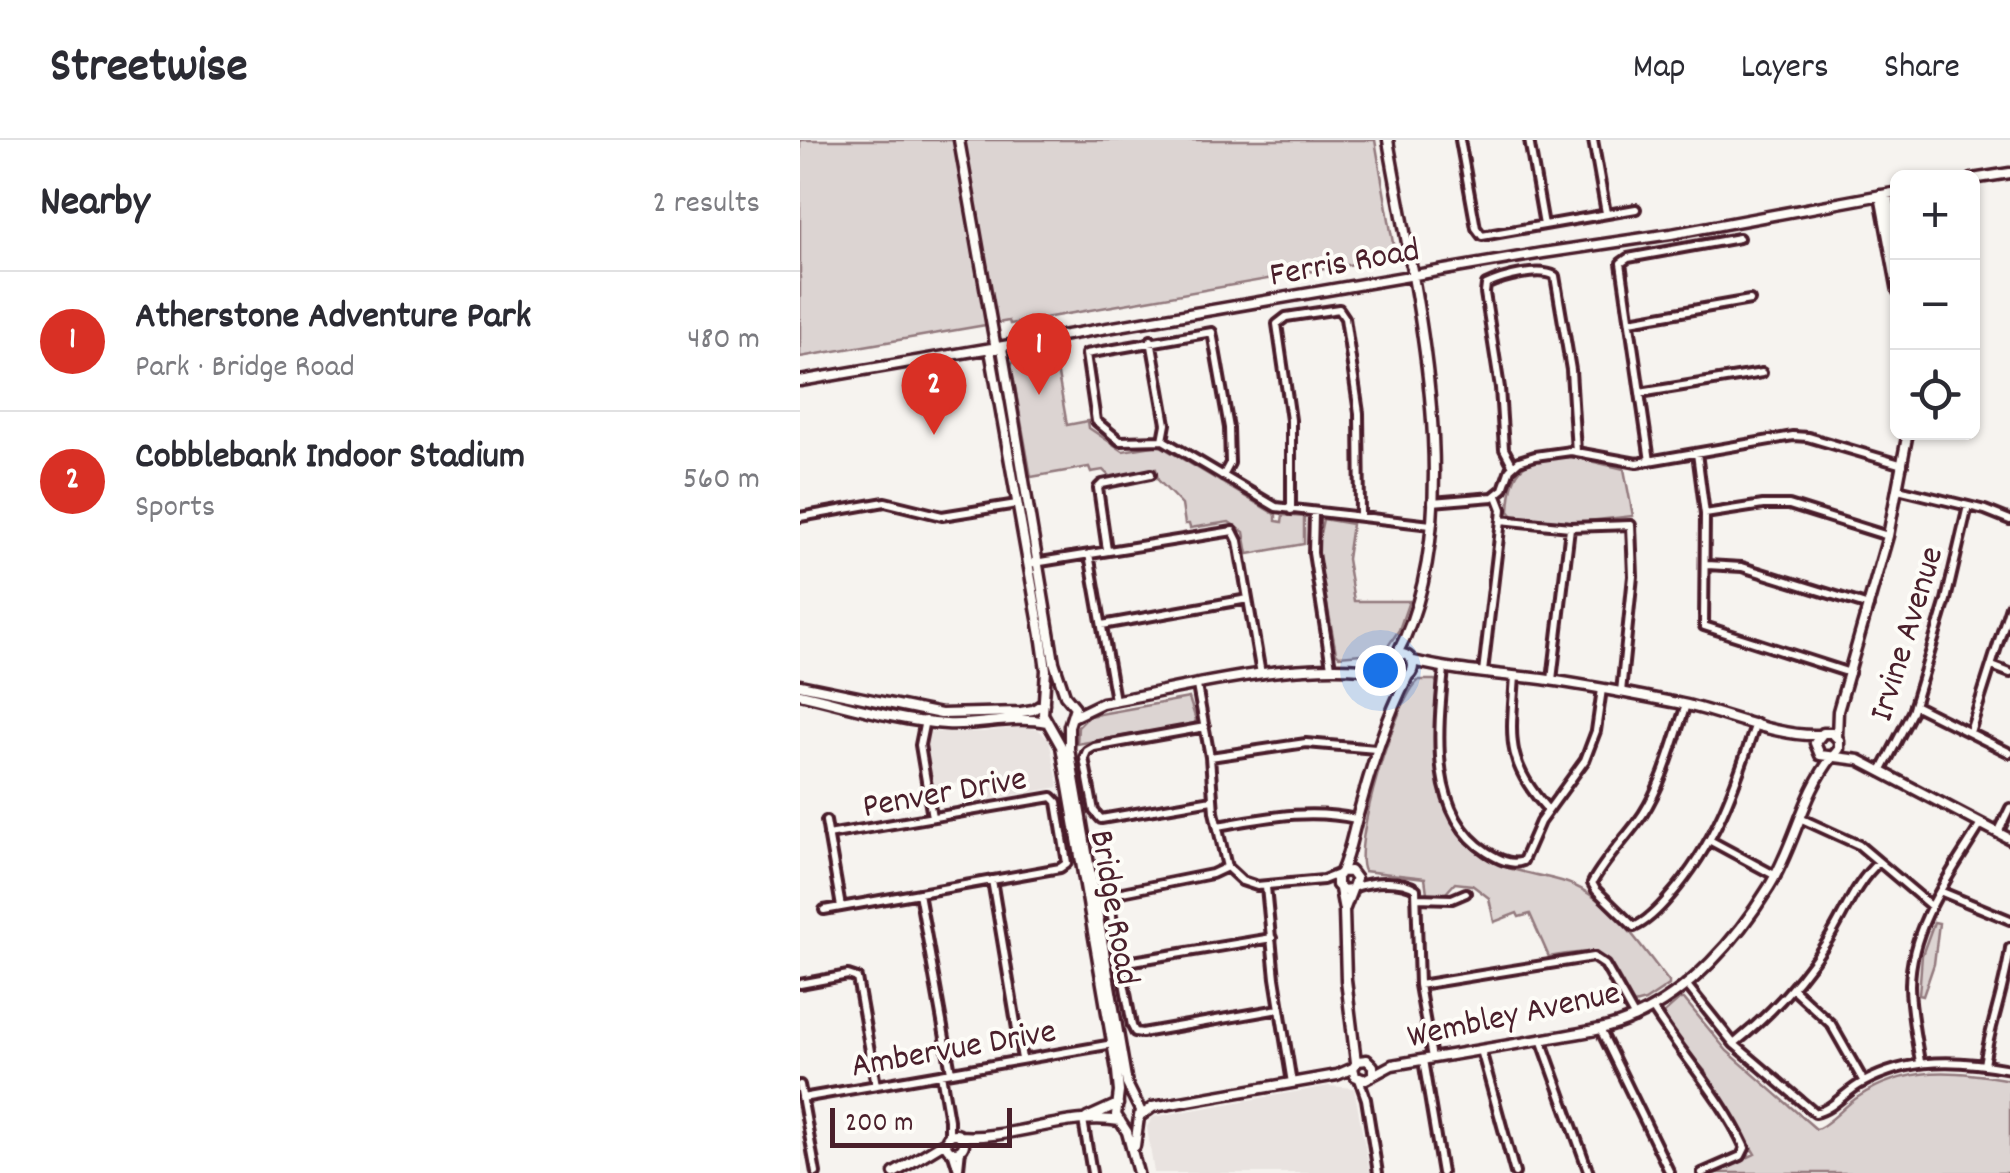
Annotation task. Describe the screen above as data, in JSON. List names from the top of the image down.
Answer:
{
  "streets": {
    "street": [
      "Ferris Road",
      "Irvine Avenue",
      "Penver Drive",
      "Bridge Road",
      "Wembley Avenue",
      "Ambervue Drive"
    ]
  },
  "crossings": [
    ["Bridge Road", "Ambervue Drive"]
  ],
  "scale_bar": "200 m",
  "page": {
    "header": "Streetwise",
    "nav": ["Map", "Layers", "Share"],
    "heading": ["Nearby", "2 results"],
    "map_buttons": ["+", "−"],
    "list": [
      {
        "mark": "1",
        "name": "Atherstone Adventure Park",
        "note": "Park · Bridge Road",
        "value": "480 m"
      },
      {
        "mark": "2",
        "name": "Cobblebank Indoor Stadium",
        "note": "Sports",
        "value": "560 m"
      }
    ],
    "pins": ["1", "2"],
    "scale": "200 m"
  }
}
